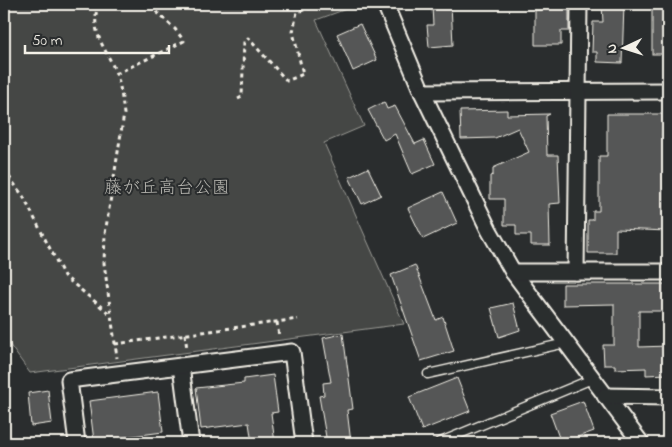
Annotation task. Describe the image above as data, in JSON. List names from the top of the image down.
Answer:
{
  "parks": ["藤が丘高台公園"],
  "scale_bar": "50 m",
  "north": "left"
}
